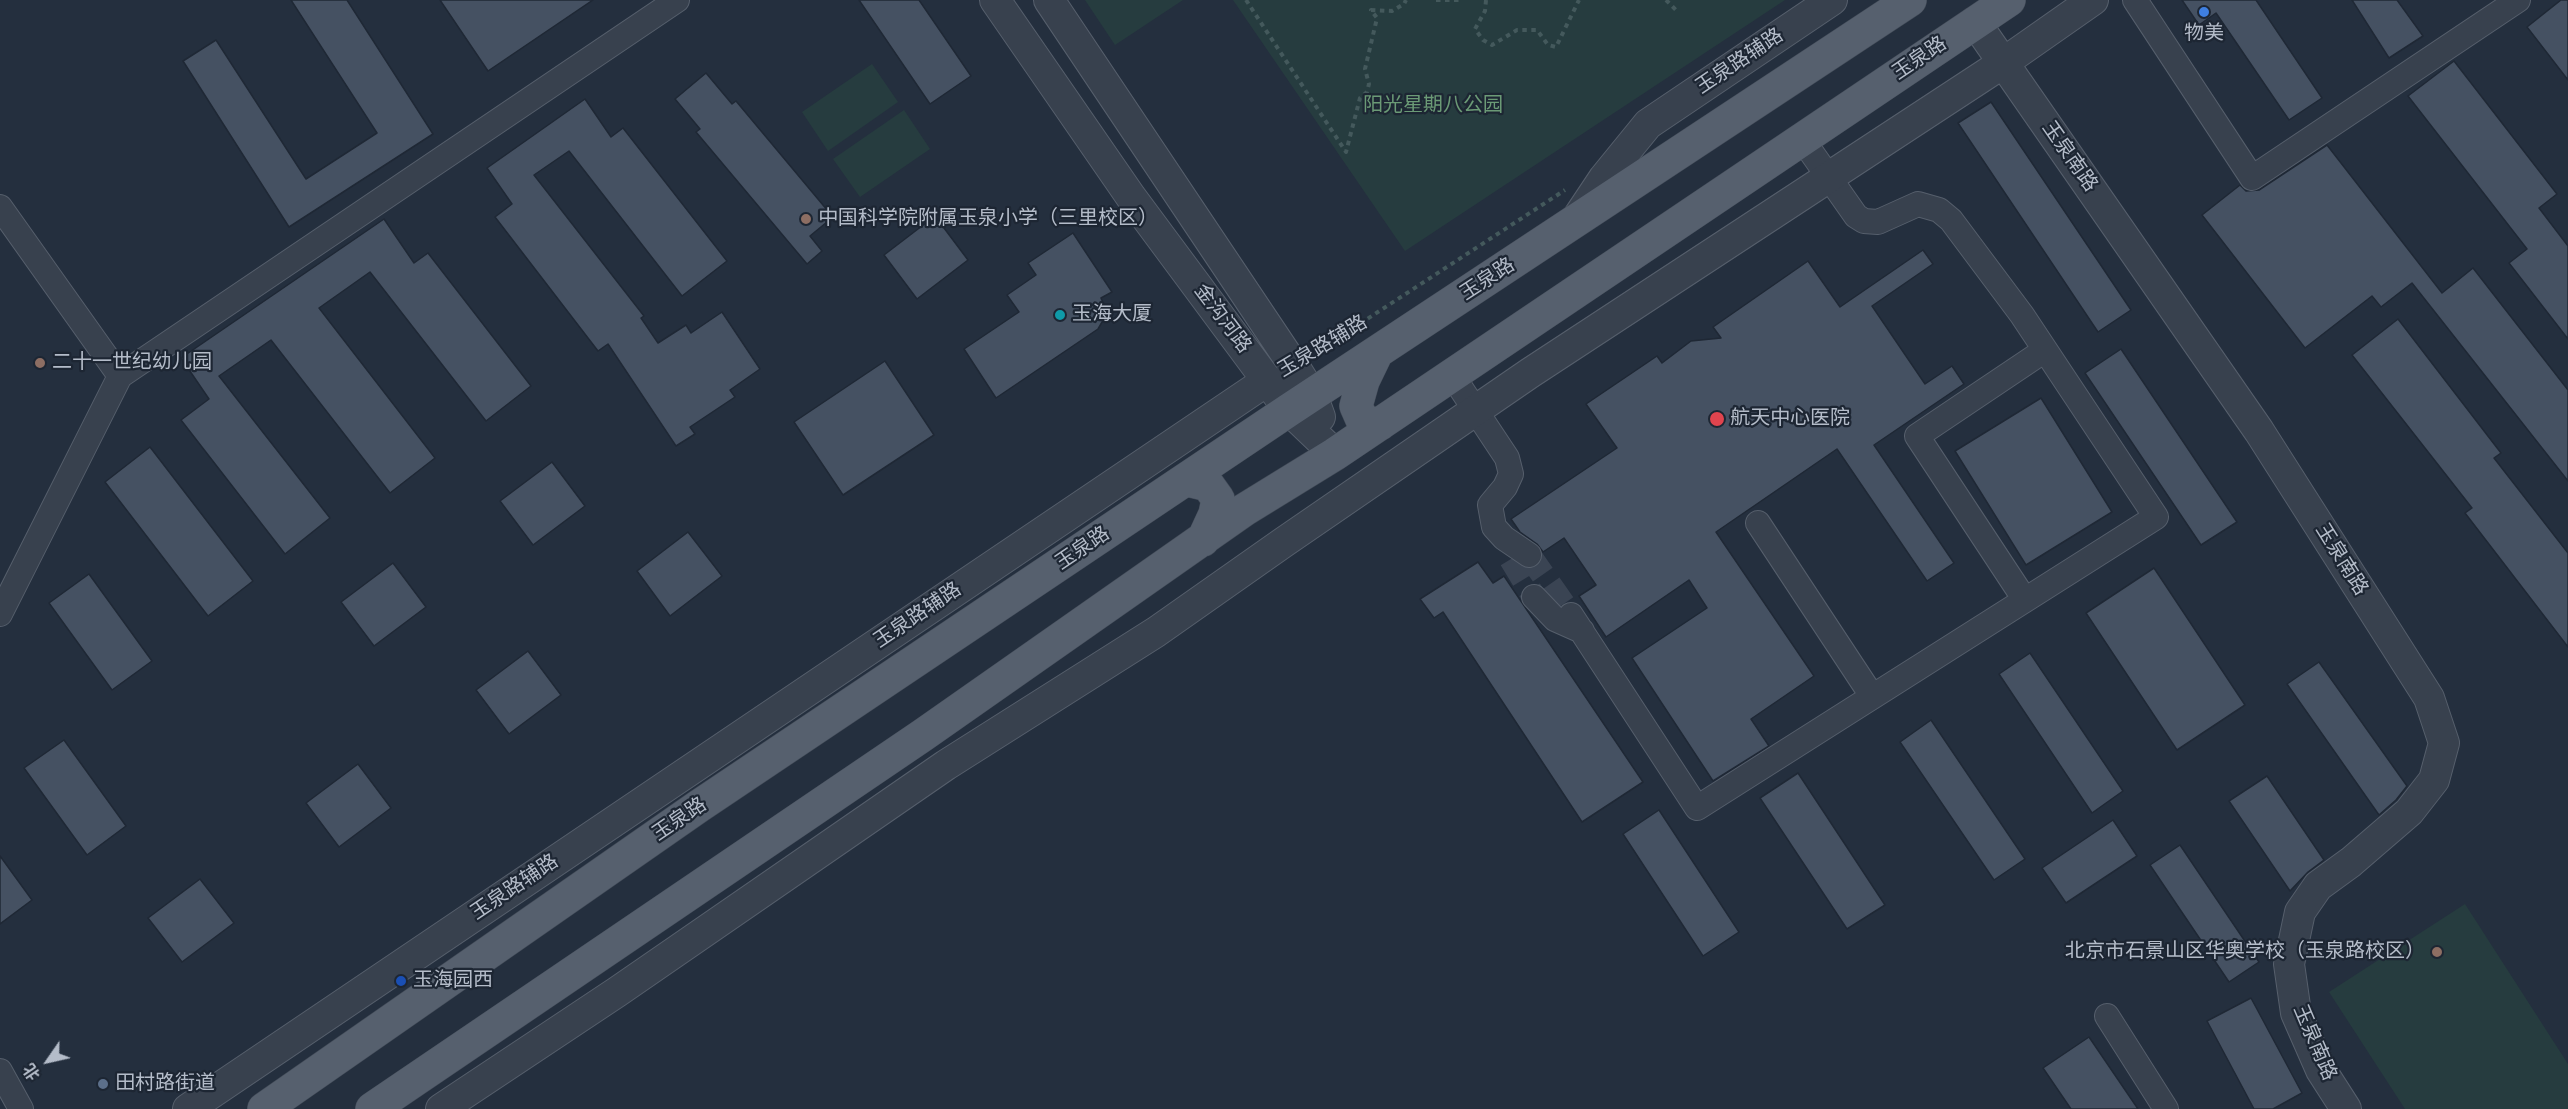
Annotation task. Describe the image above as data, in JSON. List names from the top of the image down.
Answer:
{
  "streets": {
    "main road": ["玉泉路"],
    "street": ["玉泉路辅路", "玉泉南路", "金沟河路"]
  },
  "crossings": [
    ["玉泉路", "玉泉路辅路"],
    ["玉泉路", "玉泉南路"],
    ["玉泉路", "金沟河路"],
    ["玉泉路辅路", "金沟河路"]
  ],
  "parks": ["阳光星期八公园"],
  "places": [
    "物美",
    "中国科学院附属玉泉小学（三里校区）",
    "玉海大厦",
    "二十一世纪幼儿园",
    "航天中心医院",
    "北京市石景山区华奥学校（玉泉路校区）",
    "玉海园西",
    "田村路街道"
  ],
  "north": "bottom left"
}
